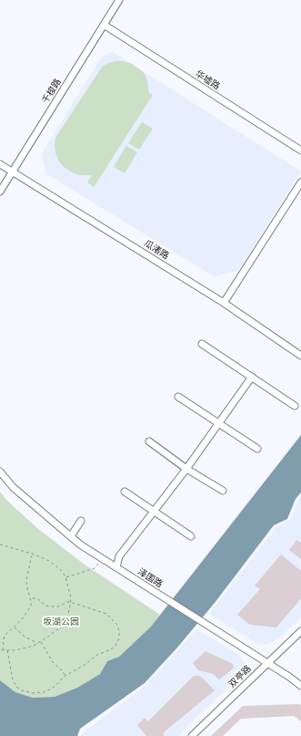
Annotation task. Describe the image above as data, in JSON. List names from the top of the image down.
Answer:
{
  "streets": {
    "street": [
      "华墟路",
      "千梭路",
      "瓜渚路",
      "泽国路",
      "双亭路"
    ]
  },
  "crossings": [
    ["华墟路", "千梭路"],
    ["千梭路", "瓜渚路"],
    ["泽国路", "双亭路"]
  ],
  "parks": ["坂湖公园"]
}
